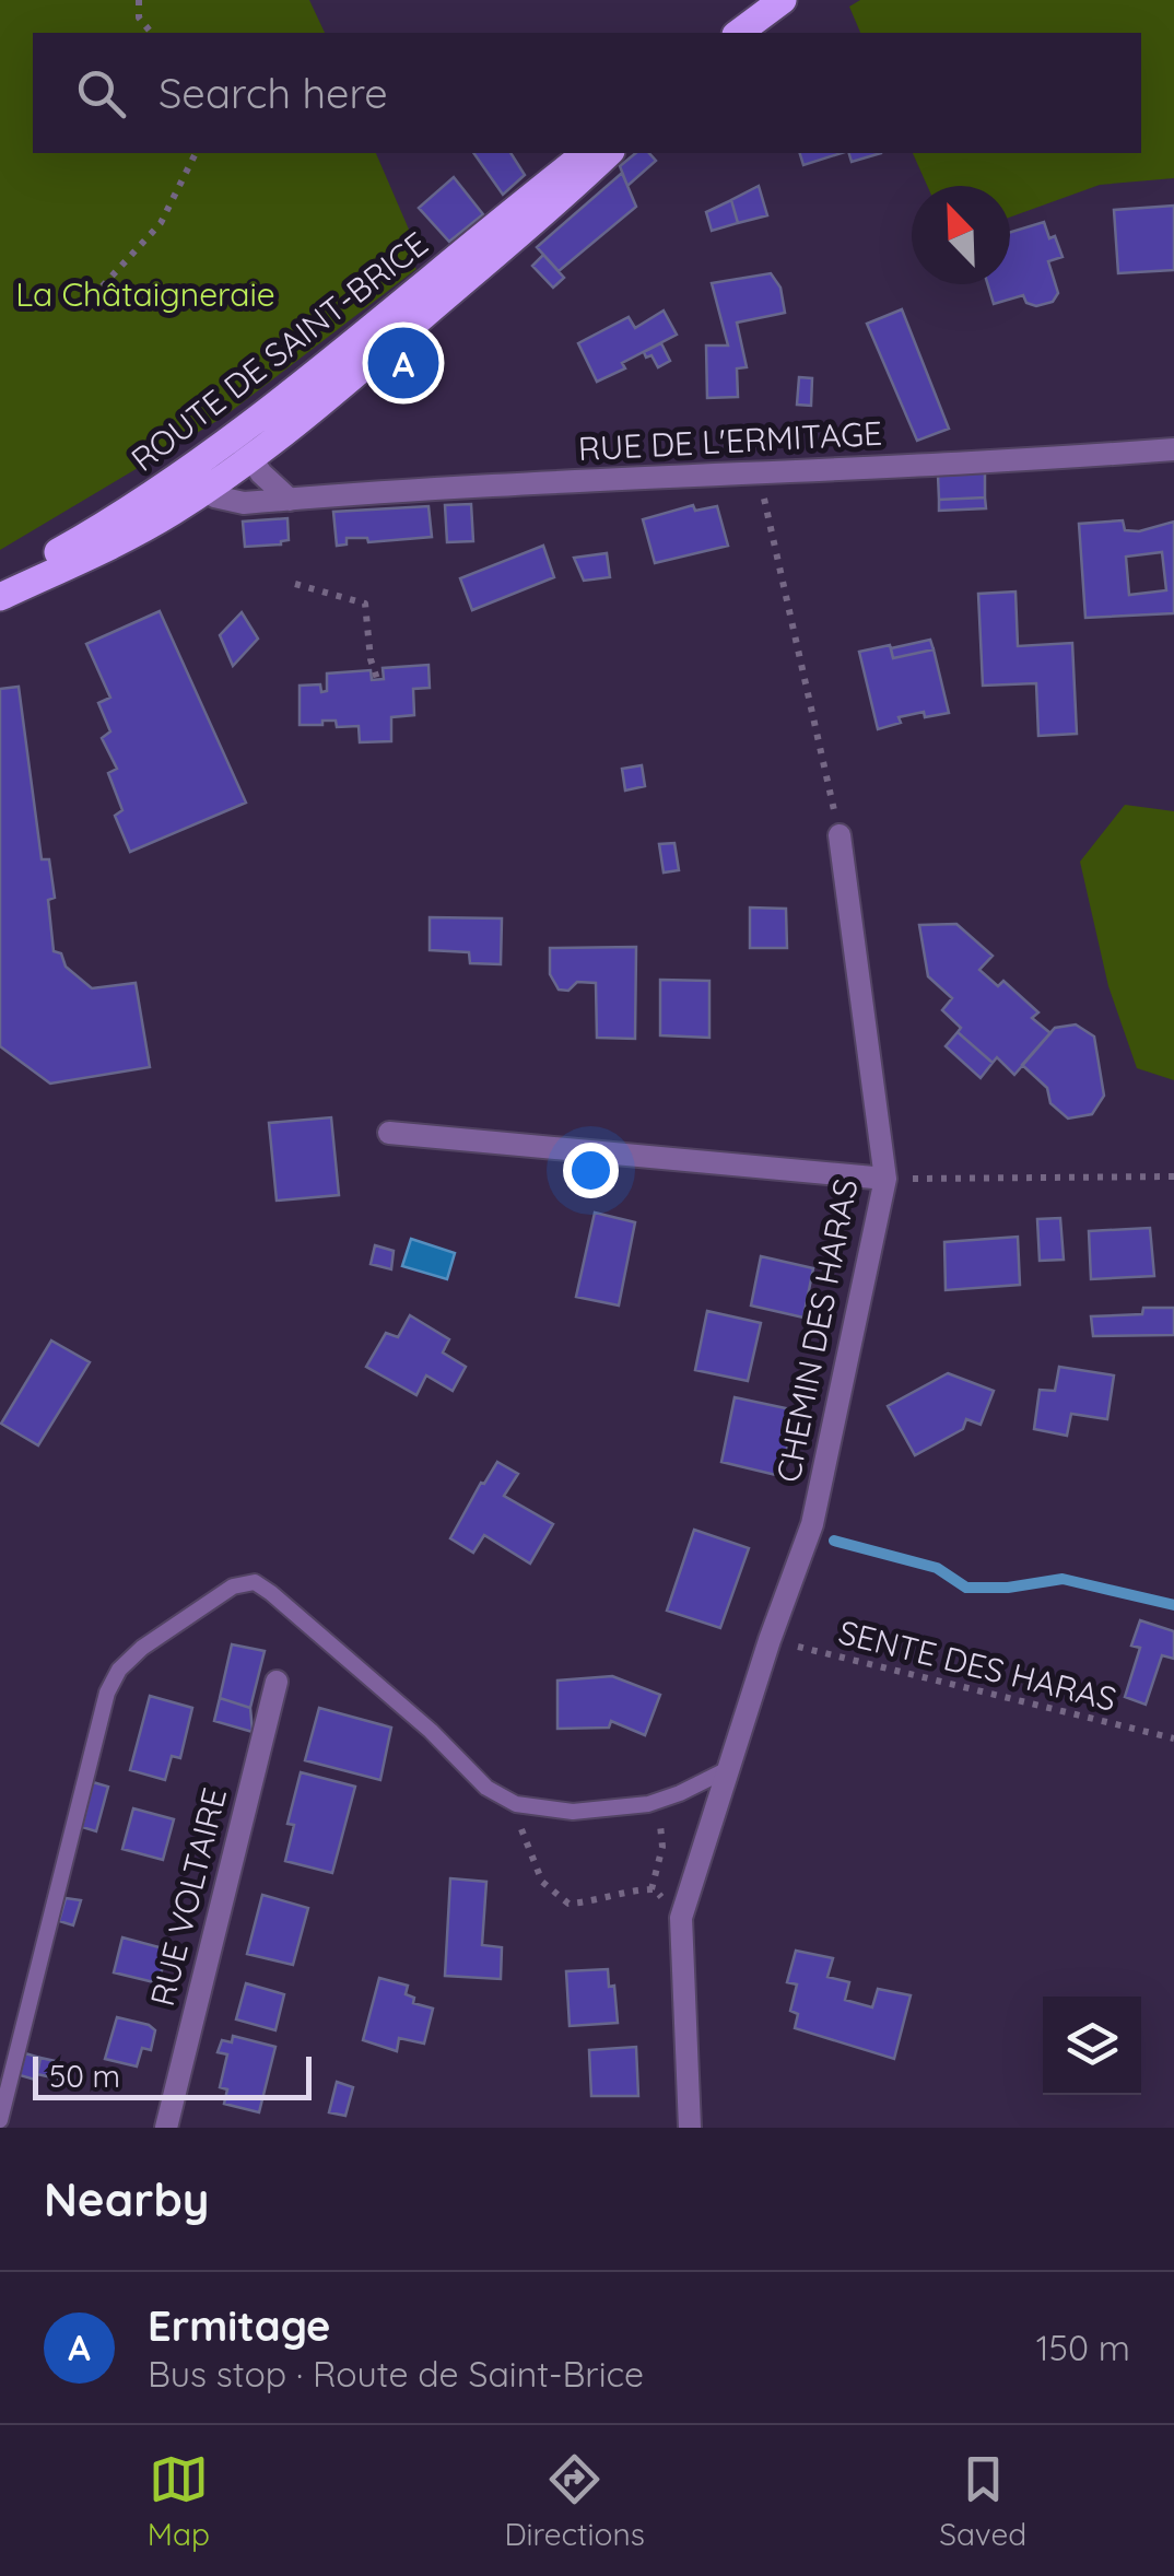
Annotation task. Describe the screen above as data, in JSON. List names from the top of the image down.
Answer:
{
  "streets": {
    "main road": ["ROUTE DE SAINT-BRICE"],
    "street": ["RUE DE L'ERMITAGE", "CHEMIN DES HARAS", "RUE VOLTAIRE"],
    "path": ["SENTE DES HARAS"]
  },
  "crossings": [
    ["ROUTE DE SAINT-BRICE", "RUE DE L'ERMITAGE"],
    ["CHEMIN DES HARAS", "SENTE DES HARAS"]
  ],
  "parks": ["La Châtaigneraie"],
  "scale_bar": "50 m",
  "north": "top left",
  "page": {
    "search": "Search here",
    "pins": "A",
    "scale": "50 m",
    "heading": "Nearby",
    "list": [
      {
        "mark": "A",
        "name": "Ermitage",
        "note": "Bus stop · Route de Saint-Brice",
        "value": "150 m"
      }
    ],
    "nav": ["Map", "Directions", "Saved"]
  }
}
